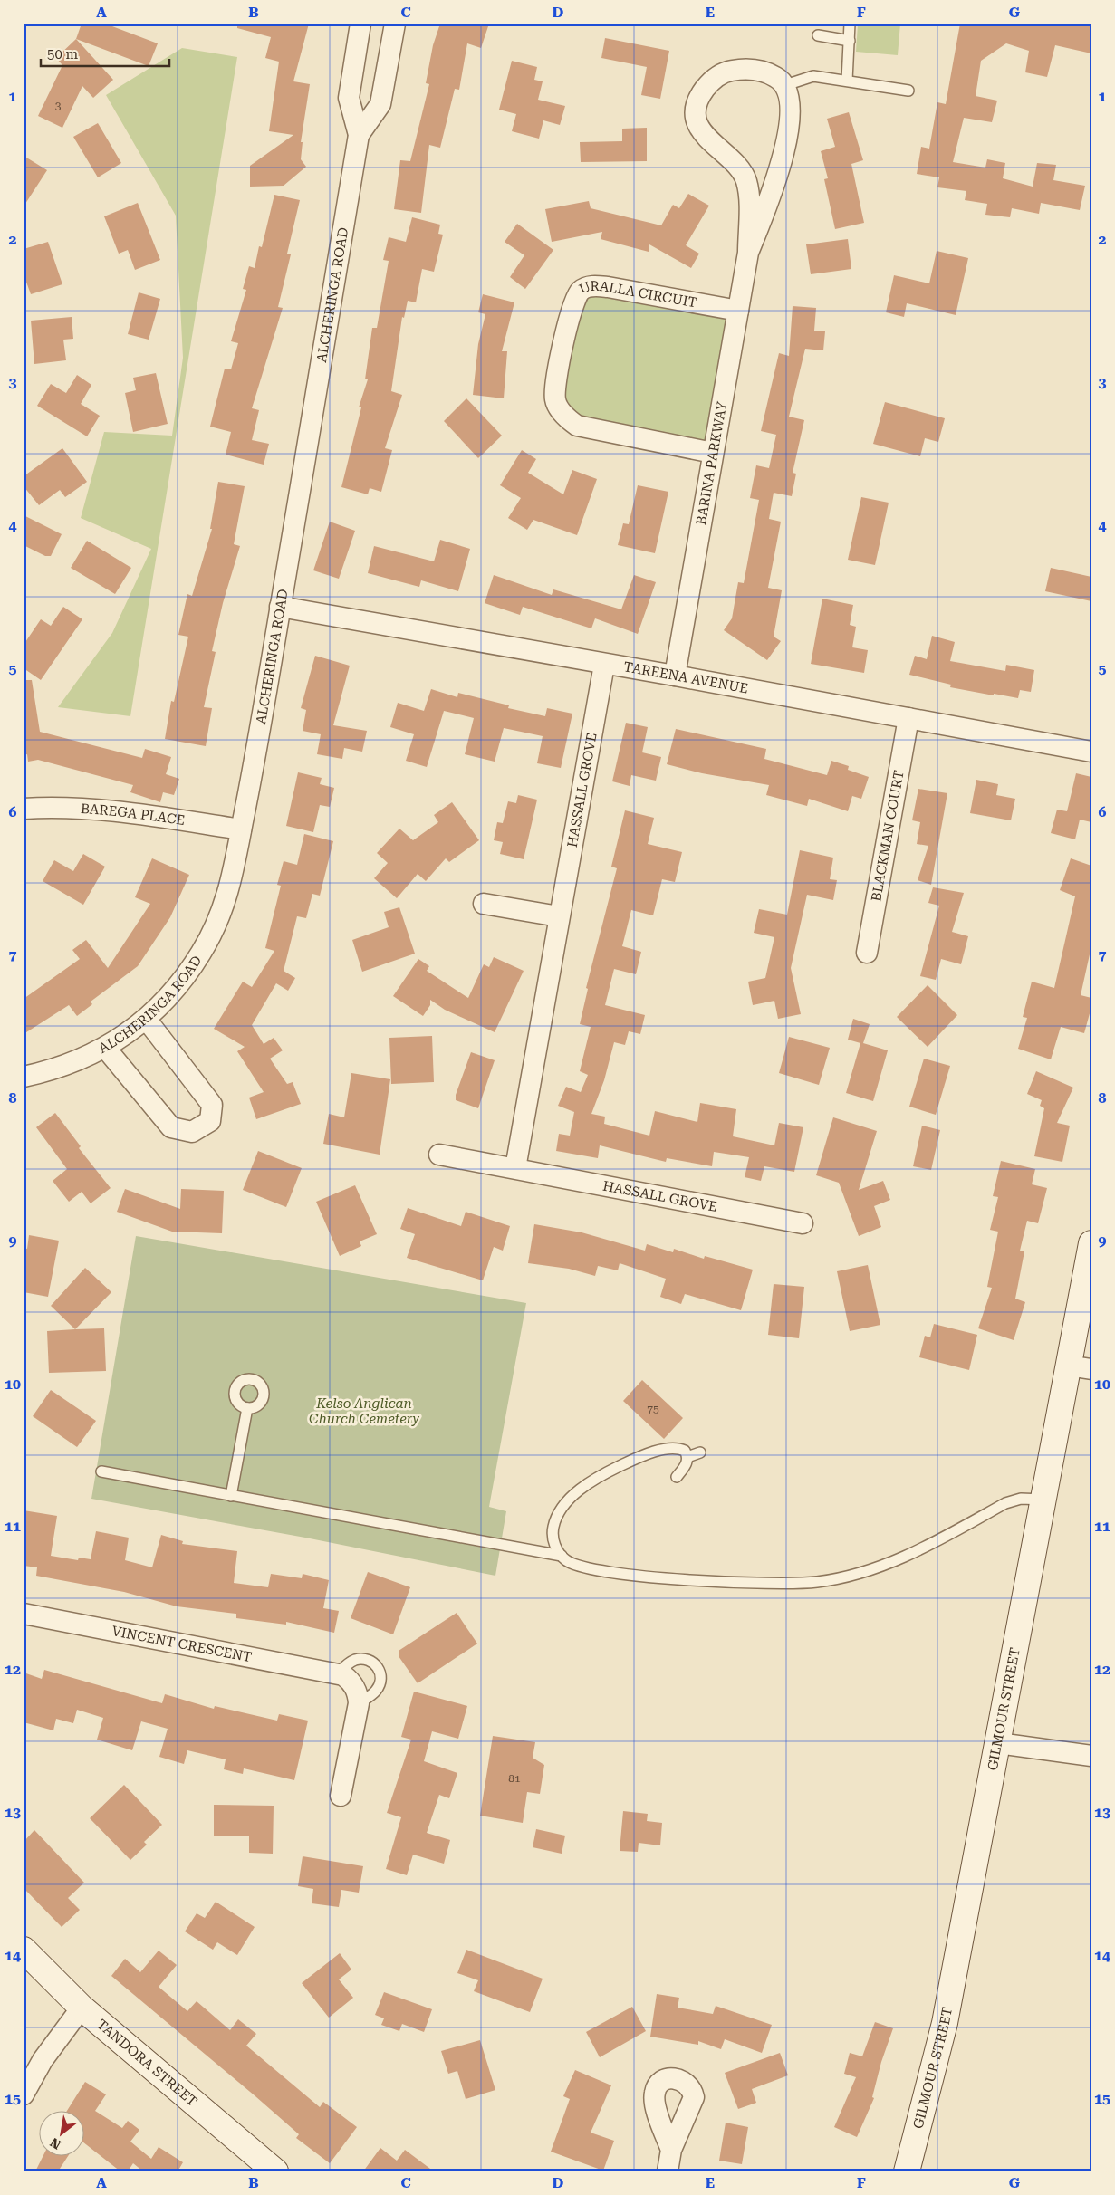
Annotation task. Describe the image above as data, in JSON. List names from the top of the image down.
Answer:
{
  "streets": {
    "main road": ["GILMOUR STREET", "TANDORA STREET"],
    "street": [
      "ALCHERINGA ROAD",
      "URALLA CIRCUIT",
      "BARINA PARKWAY",
      "TAREENA AVENUE",
      "HASSALL GROVE",
      "BAREGA PLACE",
      "BLACKMAN COURT",
      "VINCENT CRESCENT"
    ]
  },
  "crossings": [
    ["ALCHERINGA ROAD", "TAREENA AVENUE"],
    ["ALCHERINGA ROAD", "BAREGA PLACE"],
    ["URALLA CIRCUIT", "BARINA PARKWAY"],
    ["BARINA PARKWAY", "TAREENA AVENUE"],
    ["TAREENA AVENUE", "HASSALL GROVE"],
    ["TAREENA AVENUE", "BLACKMAN COURT"]
  ],
  "parks": ["Kelso Anglican Church Cemetery"],
  "house_numbers": ["3", "75", "81"],
  "scale_bar": "50 m",
  "north": "bottom left",
  "grid": {
    "columns": [
      "A",
      "B",
      "C",
      "D",
      "E",
      "F",
      "G"
    ],
    "rows": [
      "1",
      "2",
      "3",
      "4",
      "5",
      "6",
      "7",
      "8",
      "9",
      "10",
      "11",
      "12",
      "13",
      "14",
      "15"
    ]
  }
}
